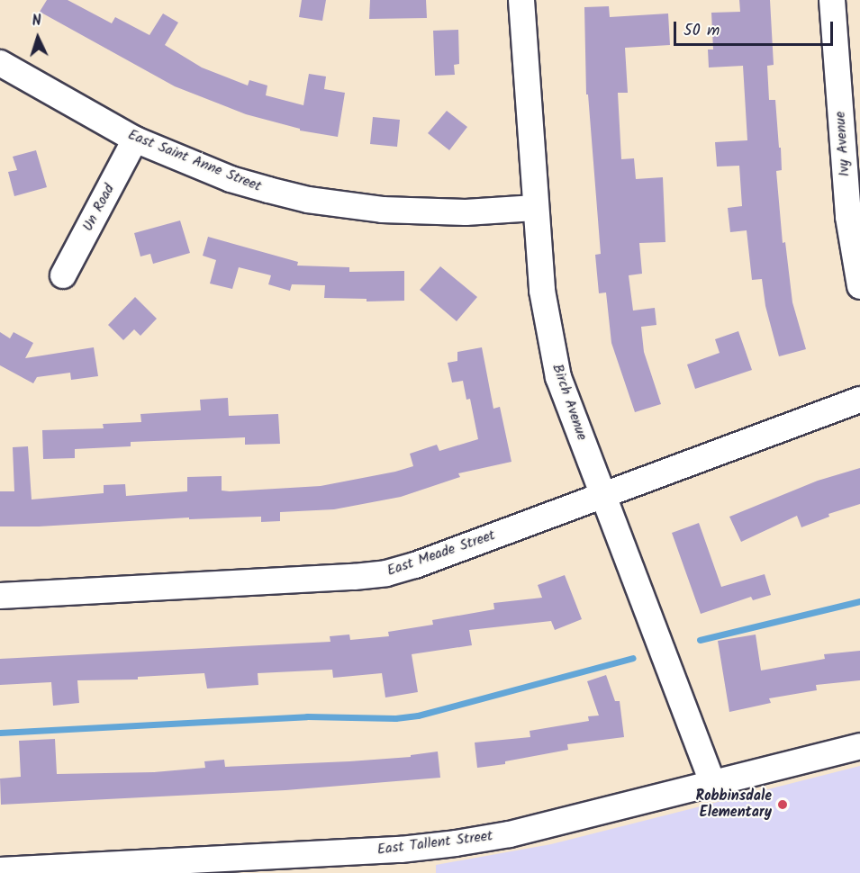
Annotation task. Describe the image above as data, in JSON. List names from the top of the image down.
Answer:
{
  "streets": {
    "street": [
      "Ivy Avenue",
      "East Saint Anne Street",
      "Un Road",
      "Birch Avenue",
      "East Meade Street",
      "East Tallent Street"
    ]
  },
  "crossings": [
    ["East Saint Anne Street", "Un Road"],
    ["East Saint Anne Street", "Birch Avenue"],
    ["Birch Avenue", "East Meade Street"],
    ["Birch Avenue", "East Tallent Street"]
  ],
  "places": ["Robbinsdale Elementary"],
  "scale_bar": "50 m",
  "north": "top"
}
